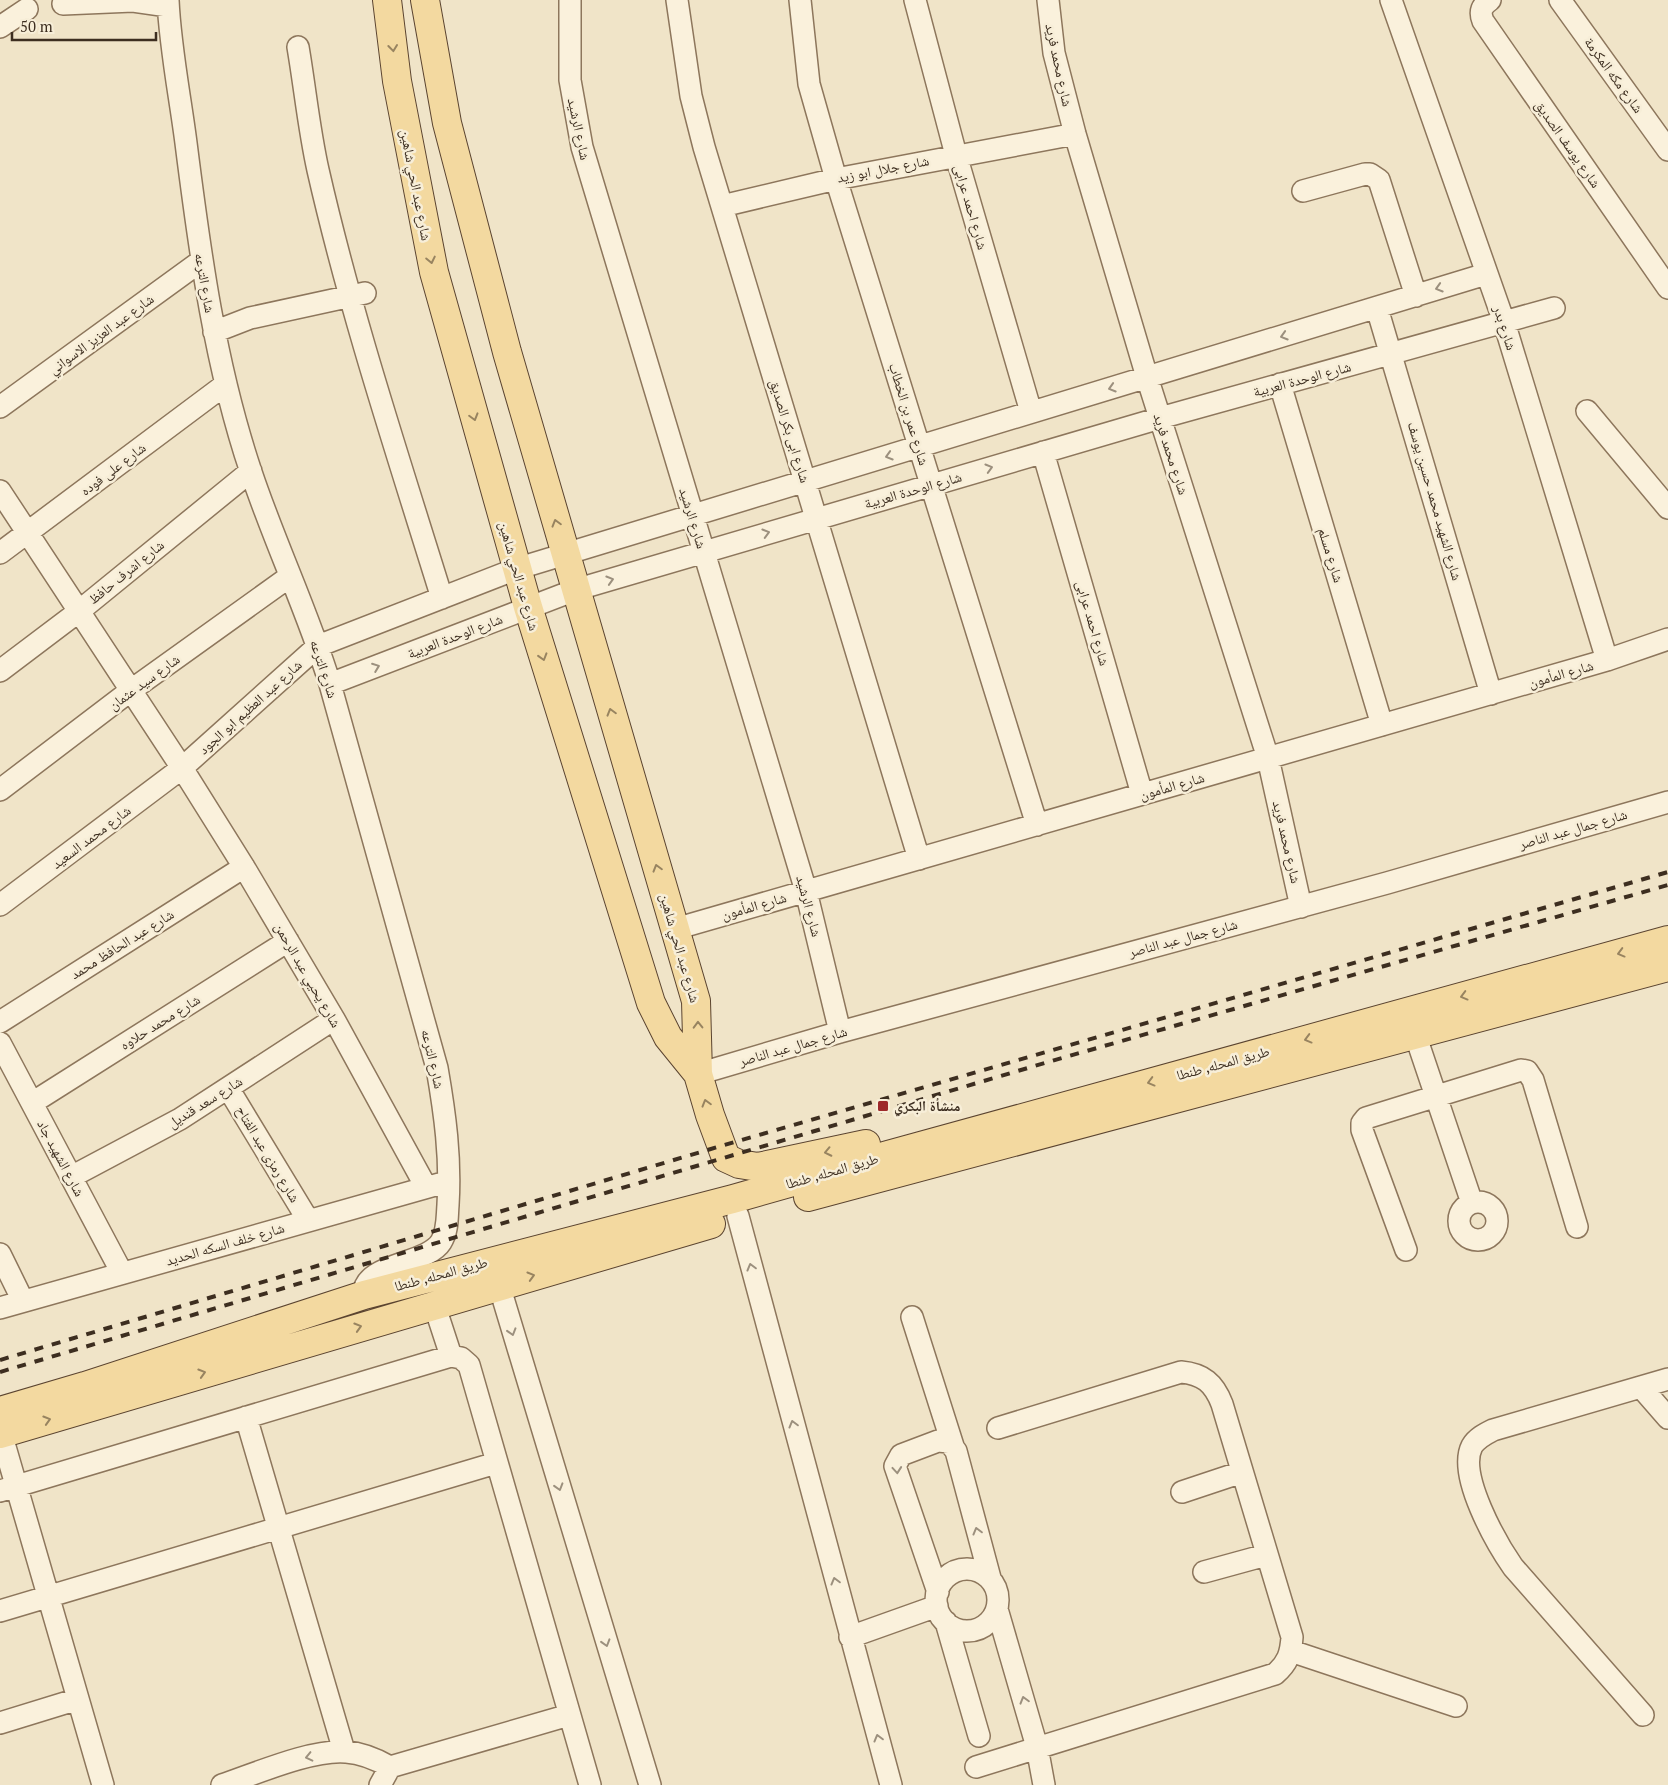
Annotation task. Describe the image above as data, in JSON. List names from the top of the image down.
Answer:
{
  "streets": {
    "main road": ["شارع عبد الحي شاهين", "طريق المحله, طنطا"],
    "street": [
      "شارع محمد فريد",
      "شارع مكه المكرمة",
      "شارع الرشيد",
      "شارع يوسف الصديق",
      "شارع جلال ابو زيد",
      "شارع احمد عرابى",
      "شارع الترعه",
      "شارع بدر",
      "شارع عبد العزيز الاسواني",
      "شارع الوحدة العربية",
      "شارع عمر بن الخطاب",
      "شارع ابى بكر الصديق",
      "شارع على فوده",
      "شارع الشهيد محمد حسين يوسف",
      "شارع مسلم",
      "شارع اشرف حافظ",
      "شارع المأمون",
      "شارع سيد عثمان",
      "شارع عبد العظيم ابو الجود",
      "شارع جمال عبد الناصر",
      "شارع محمد السعيد",
      "شارع عبد الحافظ محمد",
      "شارع يحيي عبد الرحمن",
      "شارع محمد حلاوه",
      "شارع سعد قنديل",
      "شارع رمزى عبد الفتاح",
      "شارع الشهيد جاد",
      "شارع خلف السكه الحديد"
    ]
  },
  "crossings": [
    ["شارع محمد فريد", "شارع جلال ابو زيد"],
    ["شارع محمد فريد", "شارع الوحدة العربية"],
    ["شارع محمد فريد", "شارع المأمون"],
    ["شارع محمد فريد", "شارع جمال عبد الناصر"],
    ["شارع الرشيد", "شارع الوحدة العربية"],
    ["شارع الرشيد", "شارع المأمون"],
    ["شارع الرشيد", "شارع جمال عبد الناصر"],
    ["شارع جلال ابو زيد", "شارع احمد عرابى"],
    ["شارع جلال ابو زيد", "شارع عمر بن الخطاب"],
    ["شارع جلال ابو زيد", "شارع ابى بكر الصديق"],
    ["شارع عبد الحي شاهين", "شارع الوحدة العربية"],
    ["شارع عبد الحي شاهين", "شارع المأمون"],
    ["شارع عبد الحي شاهين", "شارع جمال عبد الناصر"],
    ["شارع احمد عرابى", "شارع الوحدة العربية"],
    ["شارع احمد عرابى", "شارع المأمون"],
    ["شارع الترعه", "شارع عبد العزيز الاسواني"],
    ["شارع الترعه", "شارع الوحدة العربية"],
    ["شارع الترعه", "شارع على فوده"],
    ["شارع الترعه", "شارع اشرف حافظ"],
    ["شارع الترعه", "شارع سيد عثمان"],
    ["شارع الترعه", "شارع عبد العظيم ابو الجود"],
    ["شارع الترعه", "طريق المحله, طنطا"],
    ["شارع الترعه", "شارع خلف السكه الحديد"],
    ["شارع بدر", "شارع الوحدة العربية"],
    ["شارع بدر", "شارع المأمون"],
    ["شارع الوحدة العربية", "شارع عمر بن الخطاب"],
    ["شارع الوحدة العربية", "شارع ابى بكر الصديق"],
    ["شارع الوحدة العربية", "شارع الشهيد محمد حسين يوسف"],
    ["شارع الوحدة العربية", "شارع مسلم"],
    ["شارع عمر بن الخطاب", "شارع المأمون"],
    ["شارع ابى بكر الصديق", "شارع المأمون"],
    ["شارع على فوده", "شارع يحيي عبد الرحمن"],
    ["شارع الشهيد محمد حسين يوسف", "شارع المأمون"],
    ["شارع مسلم", "شارع المأمون"],
    ["شارع اشرف حافظ", "شارع يحيي عبد الرحمن"],
    ["شارع سيد عثمان", "شارع يحيي عبد الرحمن"],
    ["شارع عبد العظيم ابو الجود", "شارع محمد السعيد"],
    ["شارع عبد العظيم ابو الجود", "شارع يحيي عبد الرحمن"],
    ["شارع محمد السعيد", "شارع يحيي عبد الرحمن"],
    ["شارع عبد الحافظ محمد", "شارع يحيي عبد الرحمن"],
    ["شارع يحيي عبد الرحمن", "شارع محمد حلاوه"],
    ["شارع يحيي عبد الرحمن", "شارع سعد قنديل"],
    ["شارع يحيي عبد الرحمن", "شارع خلف السكه الحديد"],
    ["شارع محمد حلاوه", "شارع الشهيد جاد"],
    ["شارع سعد قنديل", "شارع رمزى عبد الفتاح"],
    ["شارع سعد قنديل", "شارع الشهيد جاد"],
    ["شارع رمزى عبد الفتاح", "شارع خلف السكه الحديد"],
    ["شارع الشهيد جاد", "شارع خلف السكه الحديد"]
  ],
  "places": {
    "transit": ["منشأة البكري"]
  },
  "scale_bar": "50 m"
}
